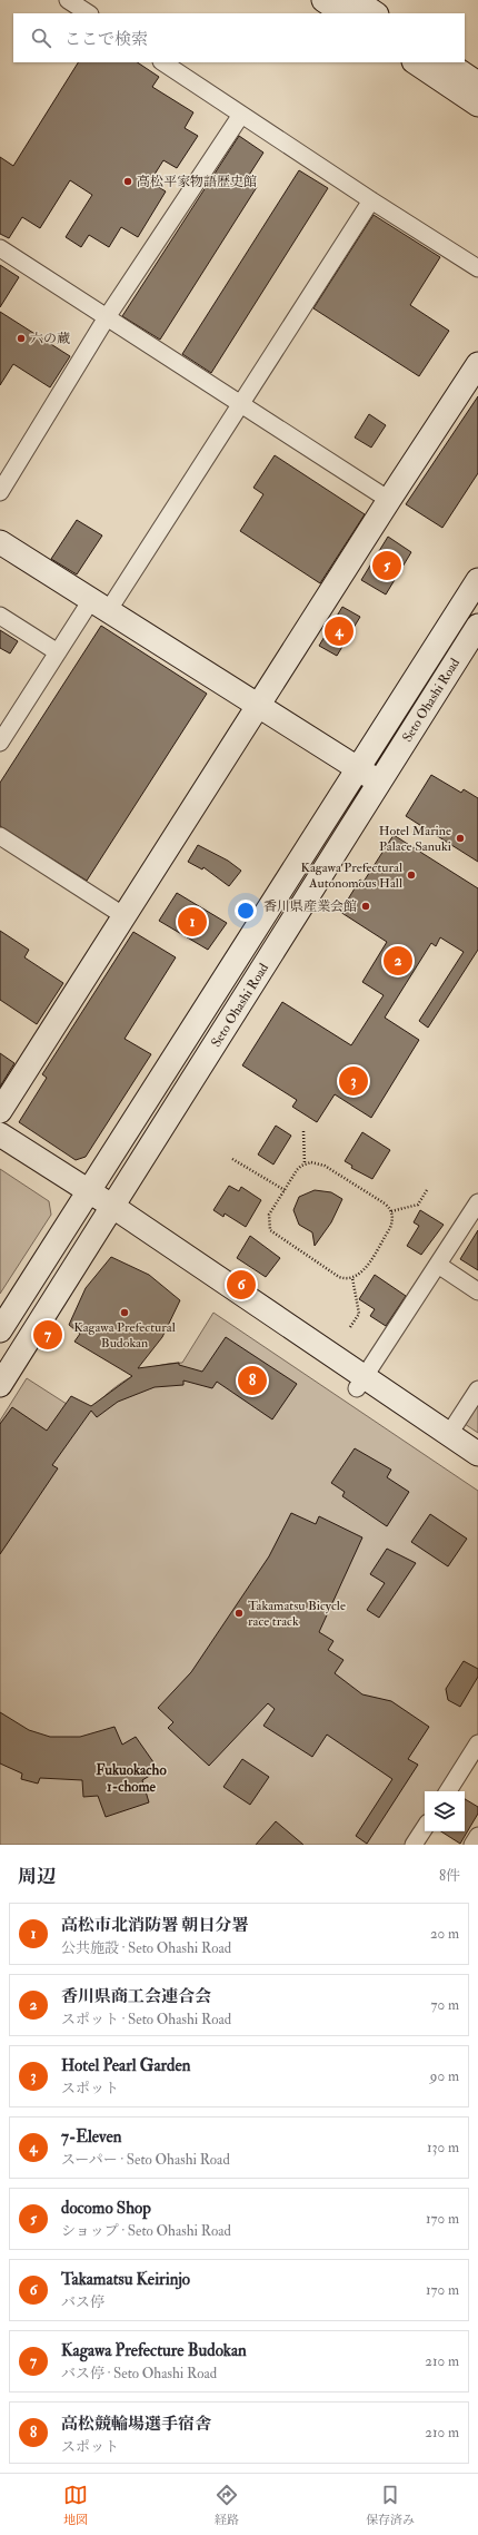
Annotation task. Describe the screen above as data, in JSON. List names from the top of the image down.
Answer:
{
  "streets": {
    "street": ["Seto Ohashi Road"]
  },
  "districts": ["Fukuokacho 1-chome"],
  "places": [
    "高松平家物語歴史館",
    "六の蔵",
    "Hotel Marine Palace Sanuki",
    "Kagawa Prefectural Autonomous Hall",
    "香川県産業会館",
    "Kagawa Prefectural Budokan",
    "Takamatsu Bicycle race track"
  ],
  "page": {
    "search": "ここで検索",
    "pins": [
      "5",
      "4",
      "1",
      "2",
      "3",
      "6",
      "7",
      "8"
    ],
    "heading": ["周辺", "8件"],
    "list": [
      {
        "mark": "1",
        "name": "高松市北消防署 朝日分署",
        "note": "公共施設 · Seto Ohashi Road",
        "value": "20 m"
      },
      {
        "mark": "2",
        "name": "香川県商工会連合会",
        "note": "スポット · Seto Ohashi Road",
        "value": "70 m"
      },
      {
        "mark": "3",
        "name": "Hotel Pearl Garden",
        "note": "スポット",
        "value": "90 m"
      },
      {
        "mark": "4",
        "name": "7-Eleven",
        "note": "スーパー · Seto Ohashi Road",
        "value": "130 m"
      },
      {
        "mark": "5",
        "name": "docomo Shop",
        "note": "ショップ · Seto Ohashi Road",
        "value": "170 m"
      },
      {
        "mark": "6",
        "name": "Takamatsu Keirinjo",
        "note": "バス停",
        "value": "170 m"
      },
      {
        "mark": "7",
        "name": "Kagawa Prefecture Budokan",
        "note": "バス停 · Seto Ohashi Road",
        "value": "210 m"
      },
      {
        "mark": "8",
        "name": "高松競輪場選手宿舎",
        "note": "スポット",
        "value": "210 m"
      }
    ],
    "nav": ["地図", "経路", "保存済み"]
  }
}
